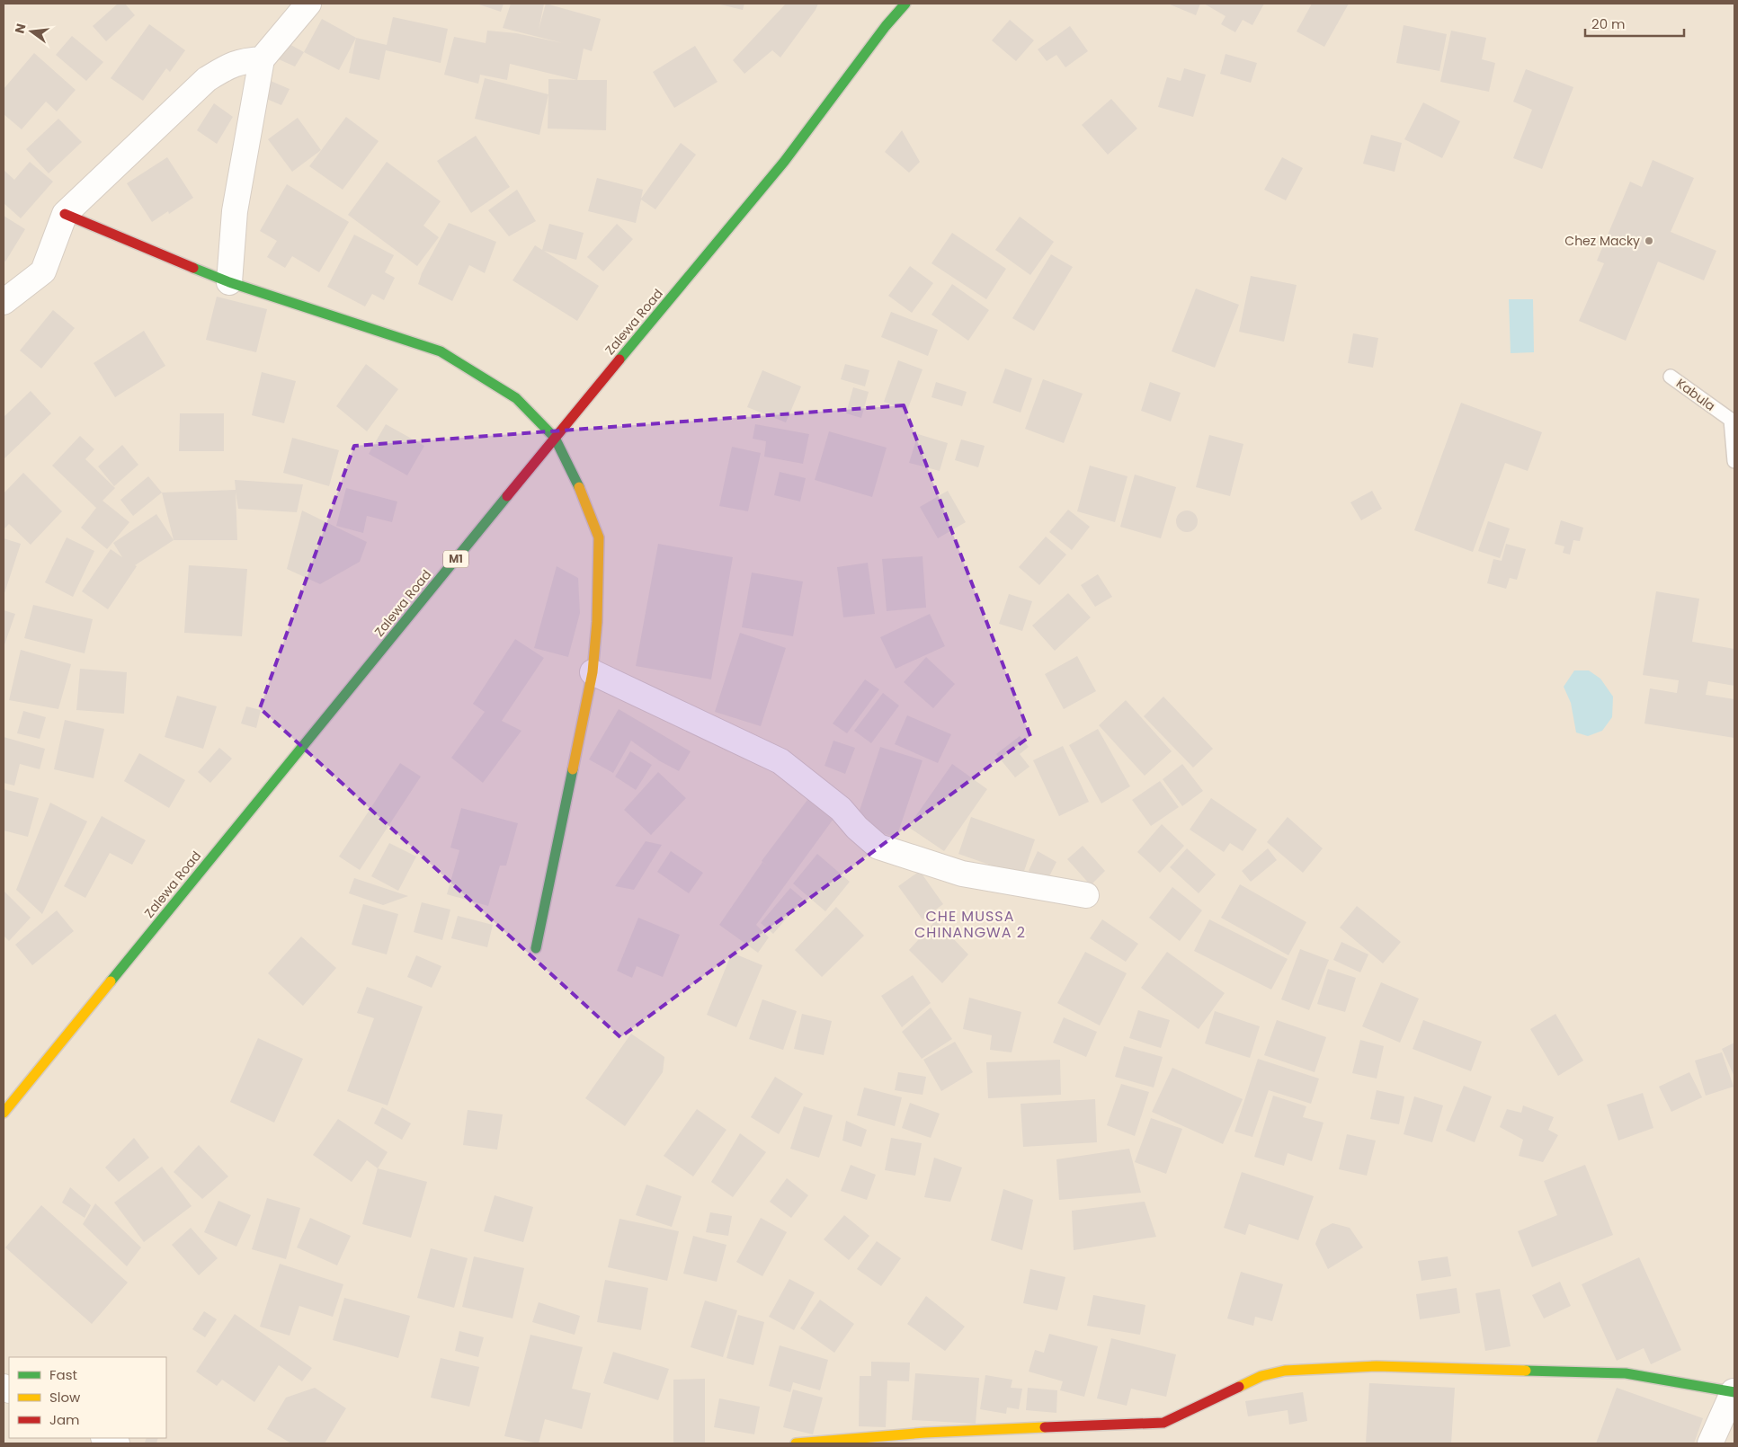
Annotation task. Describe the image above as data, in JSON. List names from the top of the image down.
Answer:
{
  "streets": {
    "main road": ["Zalewa Road", "M1"],
    "lane": ["Kabula"]
  },
  "districts": ["CHE MUSSA CHINANGWA 2"],
  "places": ["Chez Macky"],
  "legend": ["Fast", "Slow", "Jam"],
  "scale_bar": "20 m",
  "north": "left"
}
